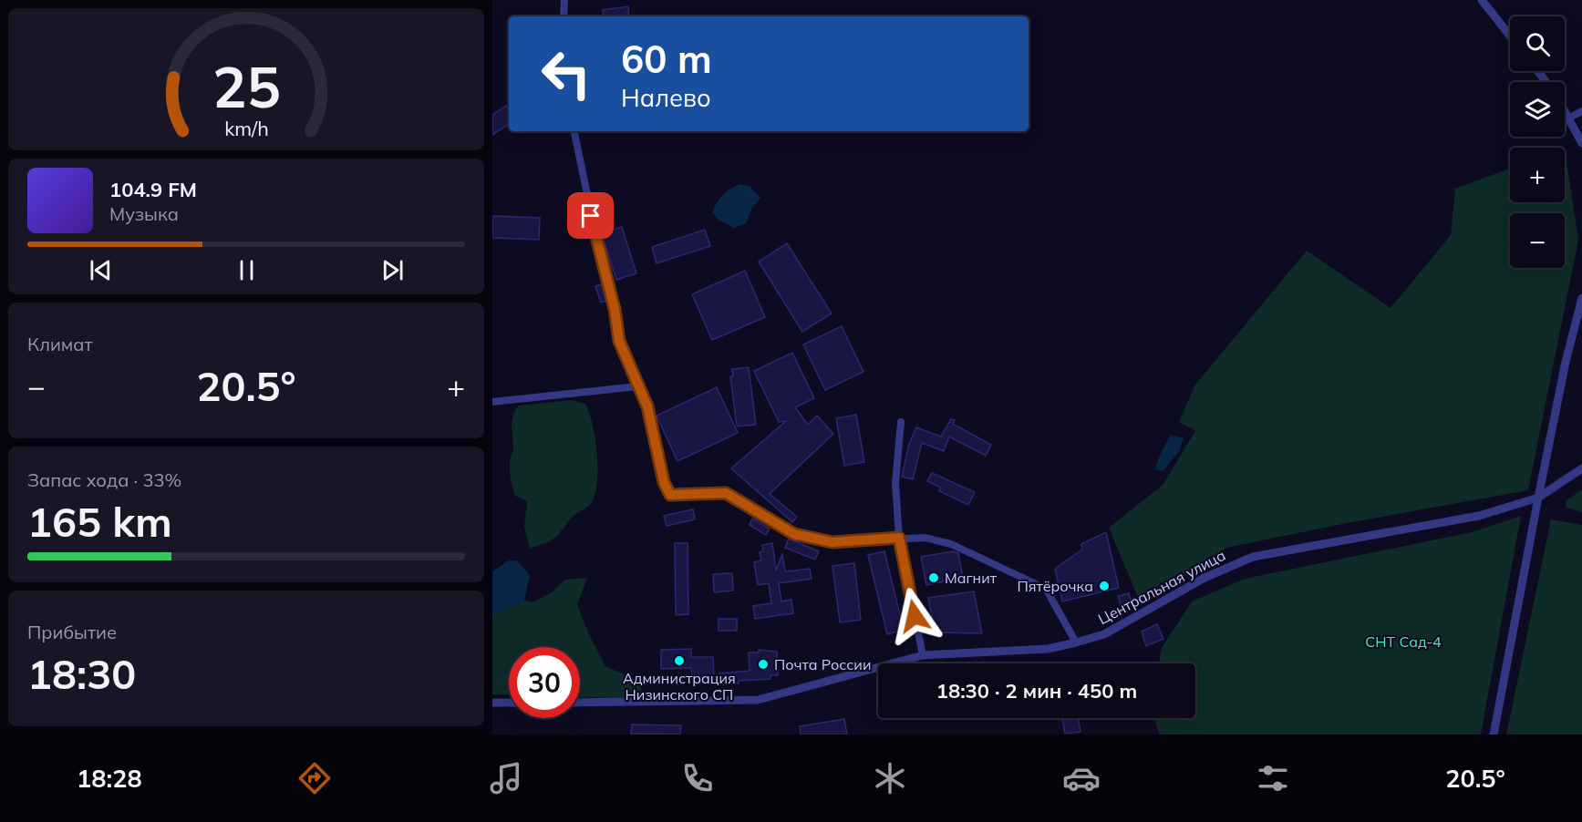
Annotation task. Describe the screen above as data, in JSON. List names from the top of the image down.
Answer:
{
  "streets": {
    "street": ["Центральная улица"]
  },
  "parks": ["СНТ Сад-4"],
  "places": [
    "Магнит",
    "Пятёрочка",
    "Администрация Низинского СП",
    "Почта России"
  ],
  "page": {
    "map_buttons": ["+", "−"],
    "turn": ["60 m", "Налево"],
    "song": ["104.9 FM", "Музыка"],
    "tile": [
      "Климат",
      ["Запас хода · 33%", "165 km"],
      ["Прибытие", "18:30"]
    ],
    "heat": ["−", "20.5°", "+"],
    "limit": "30",
    "trip": "18:30 · 2 мин · 450 m",
    "tabs": ["18:28", "20.5°"],
    "gauge": ["25", "km/h"]
  }
}
